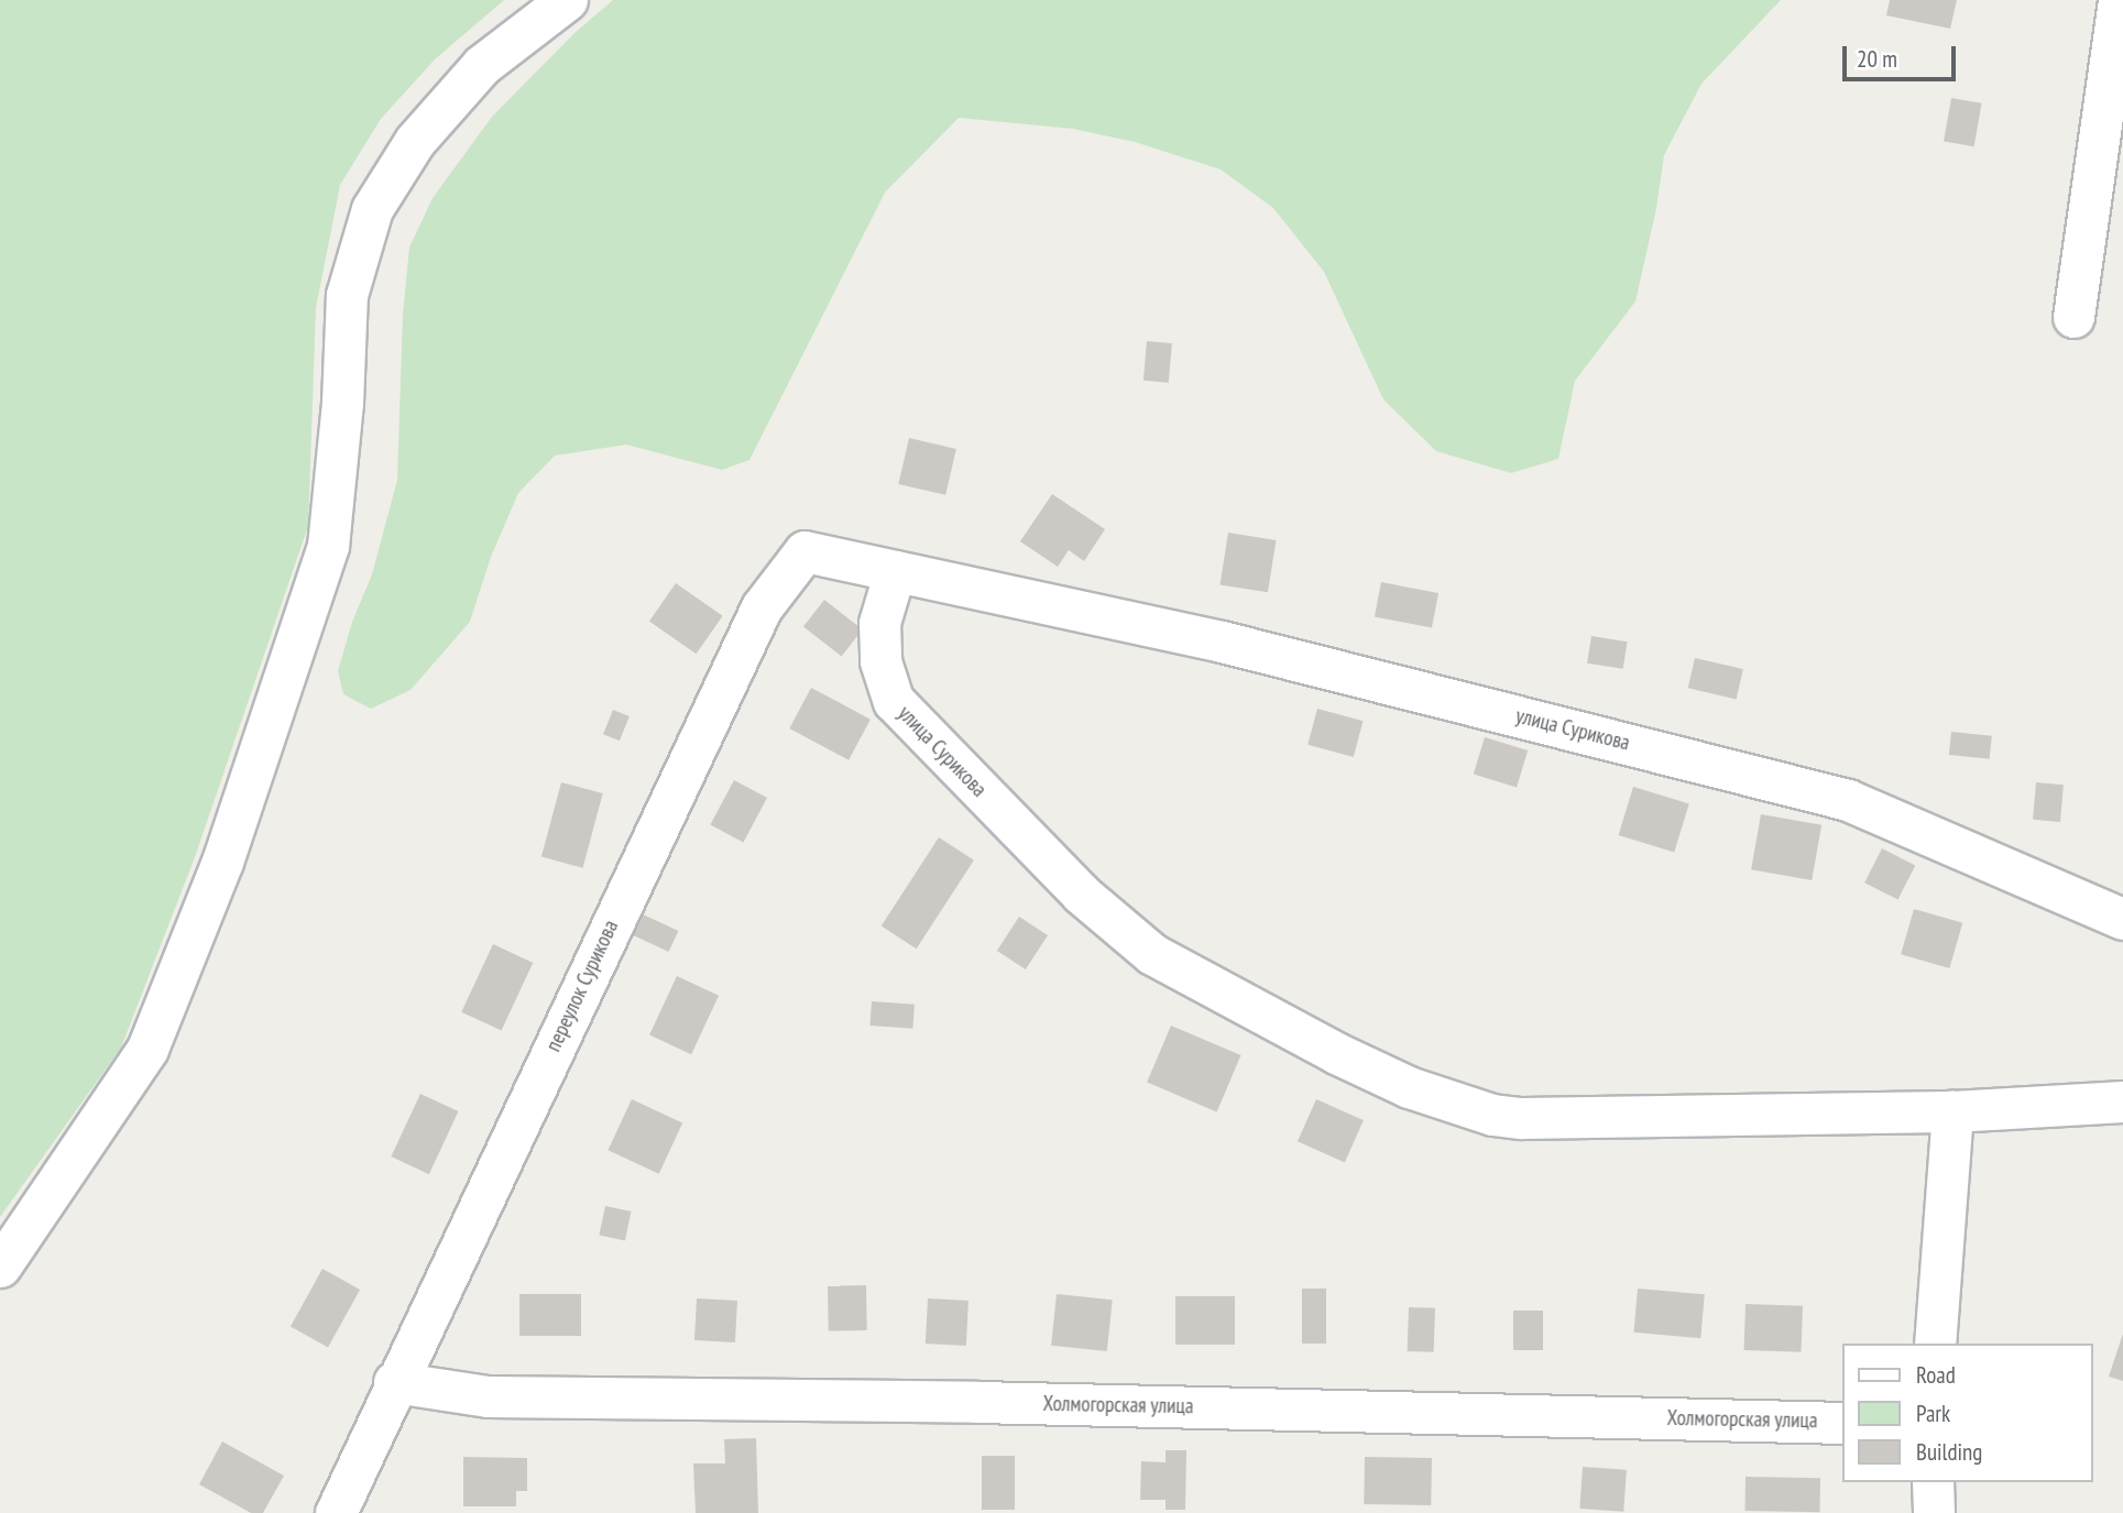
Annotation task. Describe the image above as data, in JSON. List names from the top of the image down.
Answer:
{
  "streets": {
    "street": ["улица Сурикова", "переулок Сурикова", "Холмогорская улица"]
  },
  "crossings": [
    ["улица Сурикова", "переулок Сурикова"],
    ["переулок Сурикова", "Холмогорская улица"]
  ],
  "legend": ["Road", "Park", "Building"],
  "scale_bar": "20 m"
}
